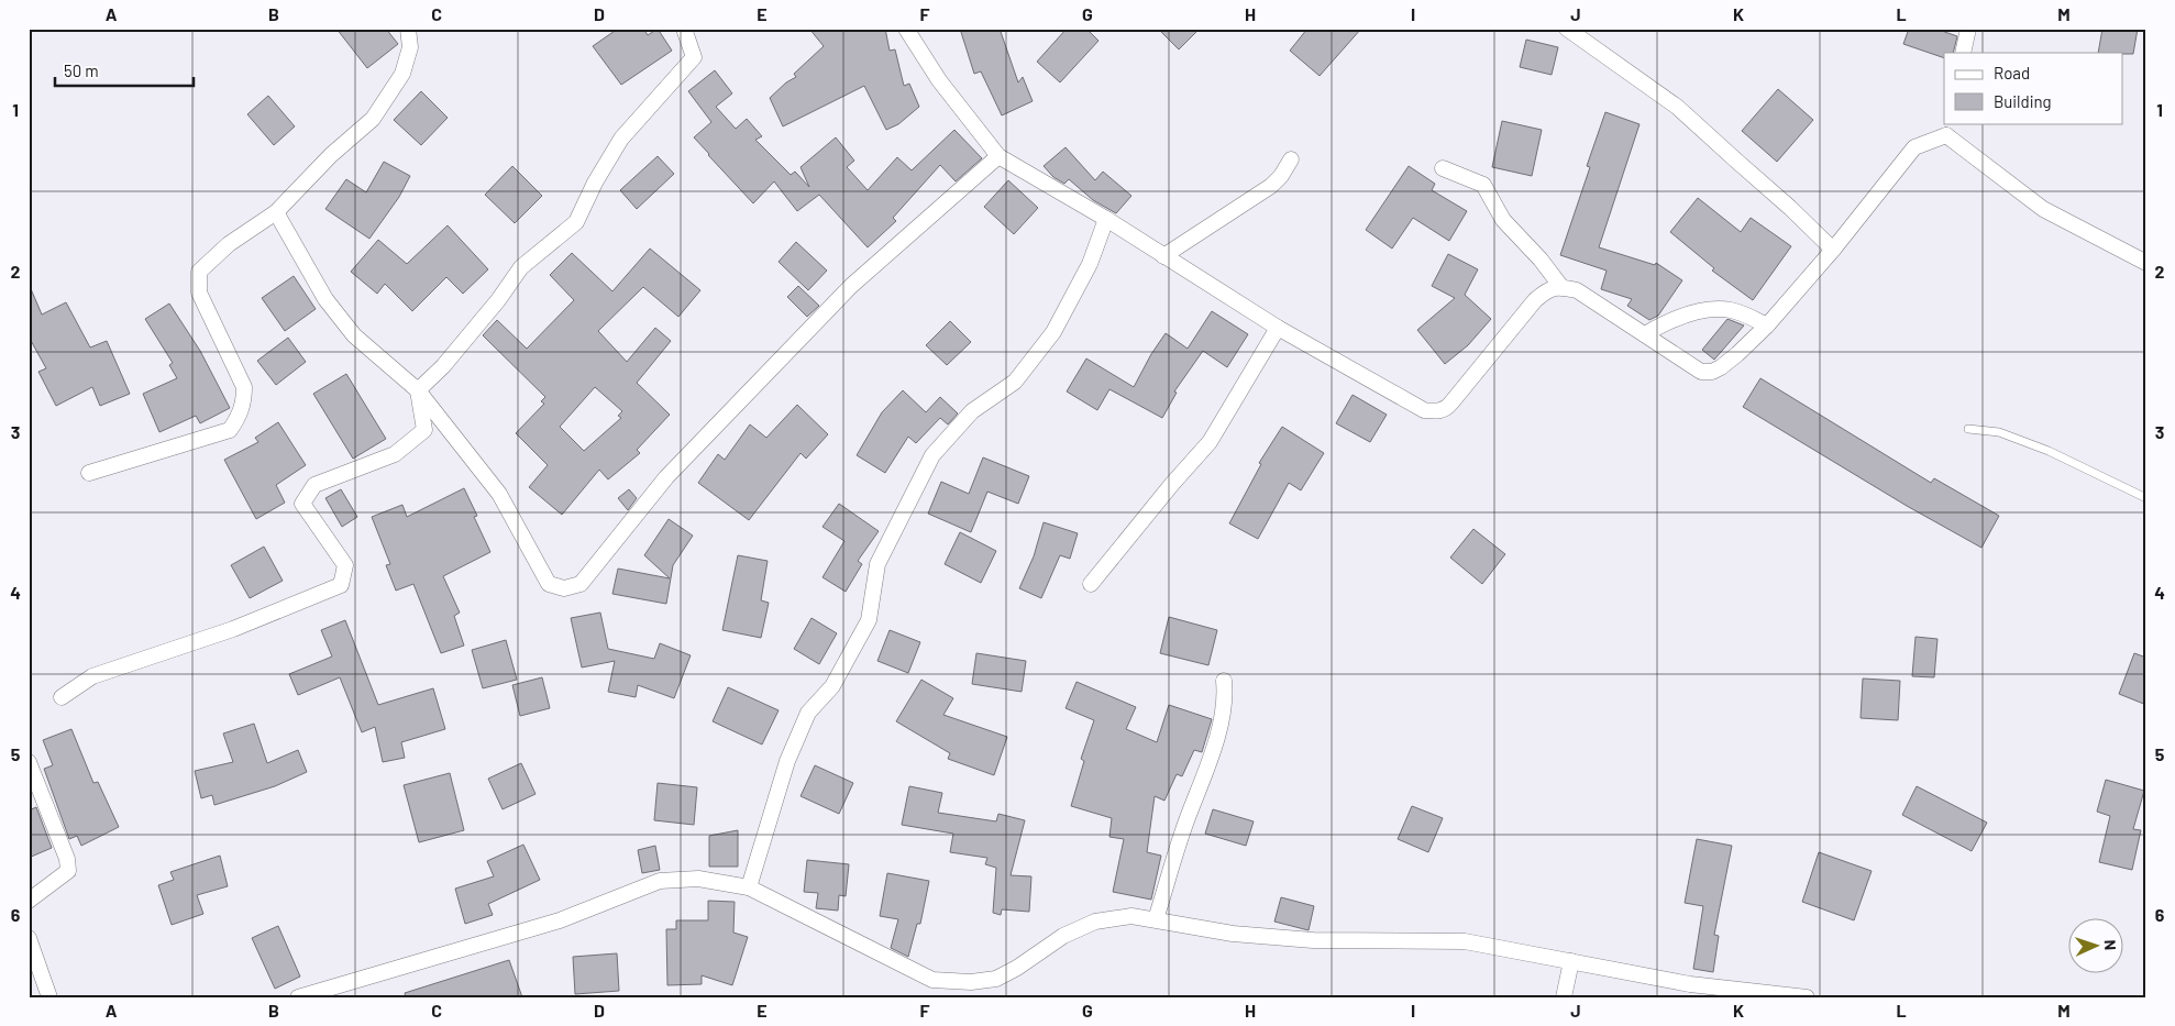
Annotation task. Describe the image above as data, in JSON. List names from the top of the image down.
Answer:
{
  "legend": ["Road", "Building"],
  "scale_bar": "50 m",
  "north": "right",
  "grid": {
    "columns": [
      "A",
      "B",
      "C",
      "D",
      "E",
      "F",
      "G",
      "H",
      "I",
      "J",
      "K",
      "L",
      "M"
    ],
    "rows": [
      "1",
      "2",
      "3",
      "4",
      "5",
      "6"
    ]
  }
}
